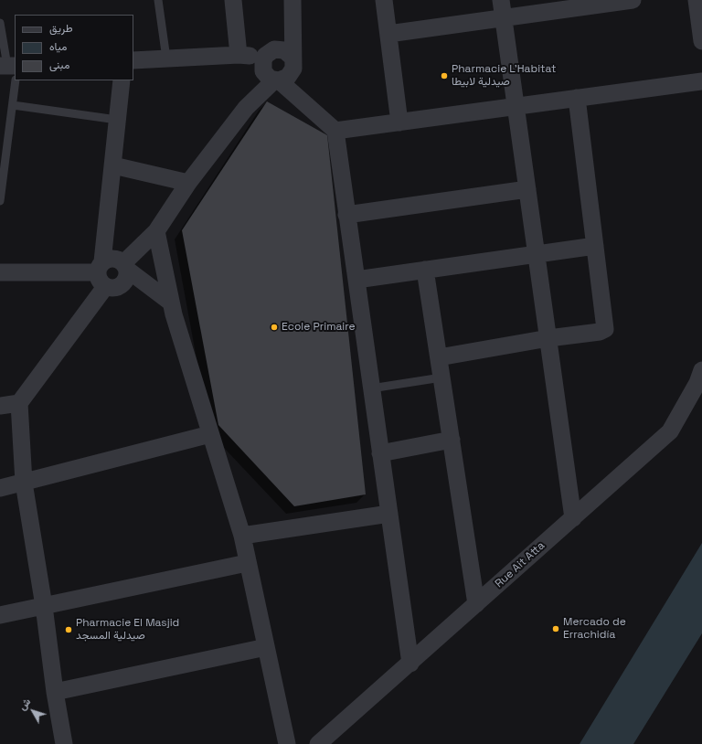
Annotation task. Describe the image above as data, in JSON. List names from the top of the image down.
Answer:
{
  "streets": {
    "street": ["Rue Ait Atta"]
  },
  "places": [
    "Pharmacie L'Habitat صيدلية لابيطا",
    "Ecole Primaire",
    "Mercado de Errachidía",
    "Pharmacie El Masjid صيدلية المسجد"
  ],
  "legend": ["طريق", "مياه", "مبنى"],
  "north": "top left"
}
